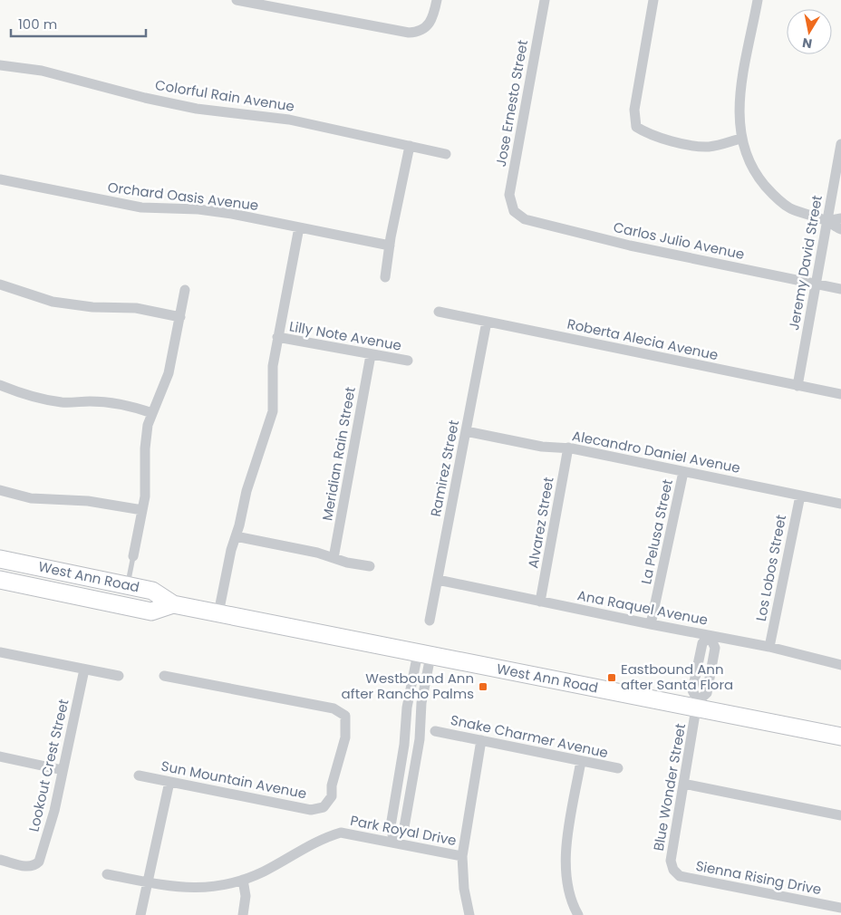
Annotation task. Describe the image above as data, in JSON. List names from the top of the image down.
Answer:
{
  "streets": {
    "main road": ["West Ann Road"],
    "street": [
      "Colorful Rain Avenue",
      "Jose Ernesto Street",
      "Orchard Oasis Avenue",
      "Carlos Julio Avenue",
      "Jeremy David Street",
      "Lilly Note Avenue",
      "Roberta Alecia Avenue",
      "Alecandro Daniel Avenue",
      "Meridian Rain Street",
      "Ramirez Street",
      "Alvarez Street",
      "La Pelusa Street",
      "Los Lobos Street",
      "Ana Raquel Avenue",
      "Snake Charmer Avenue",
      "Lookout Crest Street",
      "Sun Mountain Avenue",
      "Blue Wonder Street",
      "Park Royal Drive",
      "Sienna Rising Drive"
    ]
  },
  "crossings": [
    ["Jose Ernesto Street", "Carlos Julio Avenue"],
    ["Carlos Julio Avenue", "Jeremy David Street"],
    ["Jeremy David Street", "Roberta Alecia Avenue"],
    ["Lilly Note Avenue", "Meridian Rain Street"],
    ["Roberta Alecia Avenue", "Ramirez Street"],
    ["Alecandro Daniel Avenue", "Ramirez Street"],
    ["Alecandro Daniel Avenue", "Alvarez Street"],
    ["Alecandro Daniel Avenue", "La Pelusa Street"],
    ["Alecandro Daniel Avenue", "Los Lobos Street"],
    ["Ramirez Street", "Ana Raquel Avenue"],
    ["Alvarez Street", "Ana Raquel Avenue"],
    ["La Pelusa Street", "Ana Raquel Avenue"],
    ["Los Lobos Street", "Ana Raquel Avenue"],
    ["West Ann Road", "Blue Wonder Street"],
    ["Blue Wonder Street", "Sienna Rising Drive"]
  ],
  "places": {
    "transit": ["Eastbound Ann after Santa Flora", "Westbound Ann after Rancho Palms"]
  },
  "scale_bar": "100 m",
  "north": "bottom"
}
